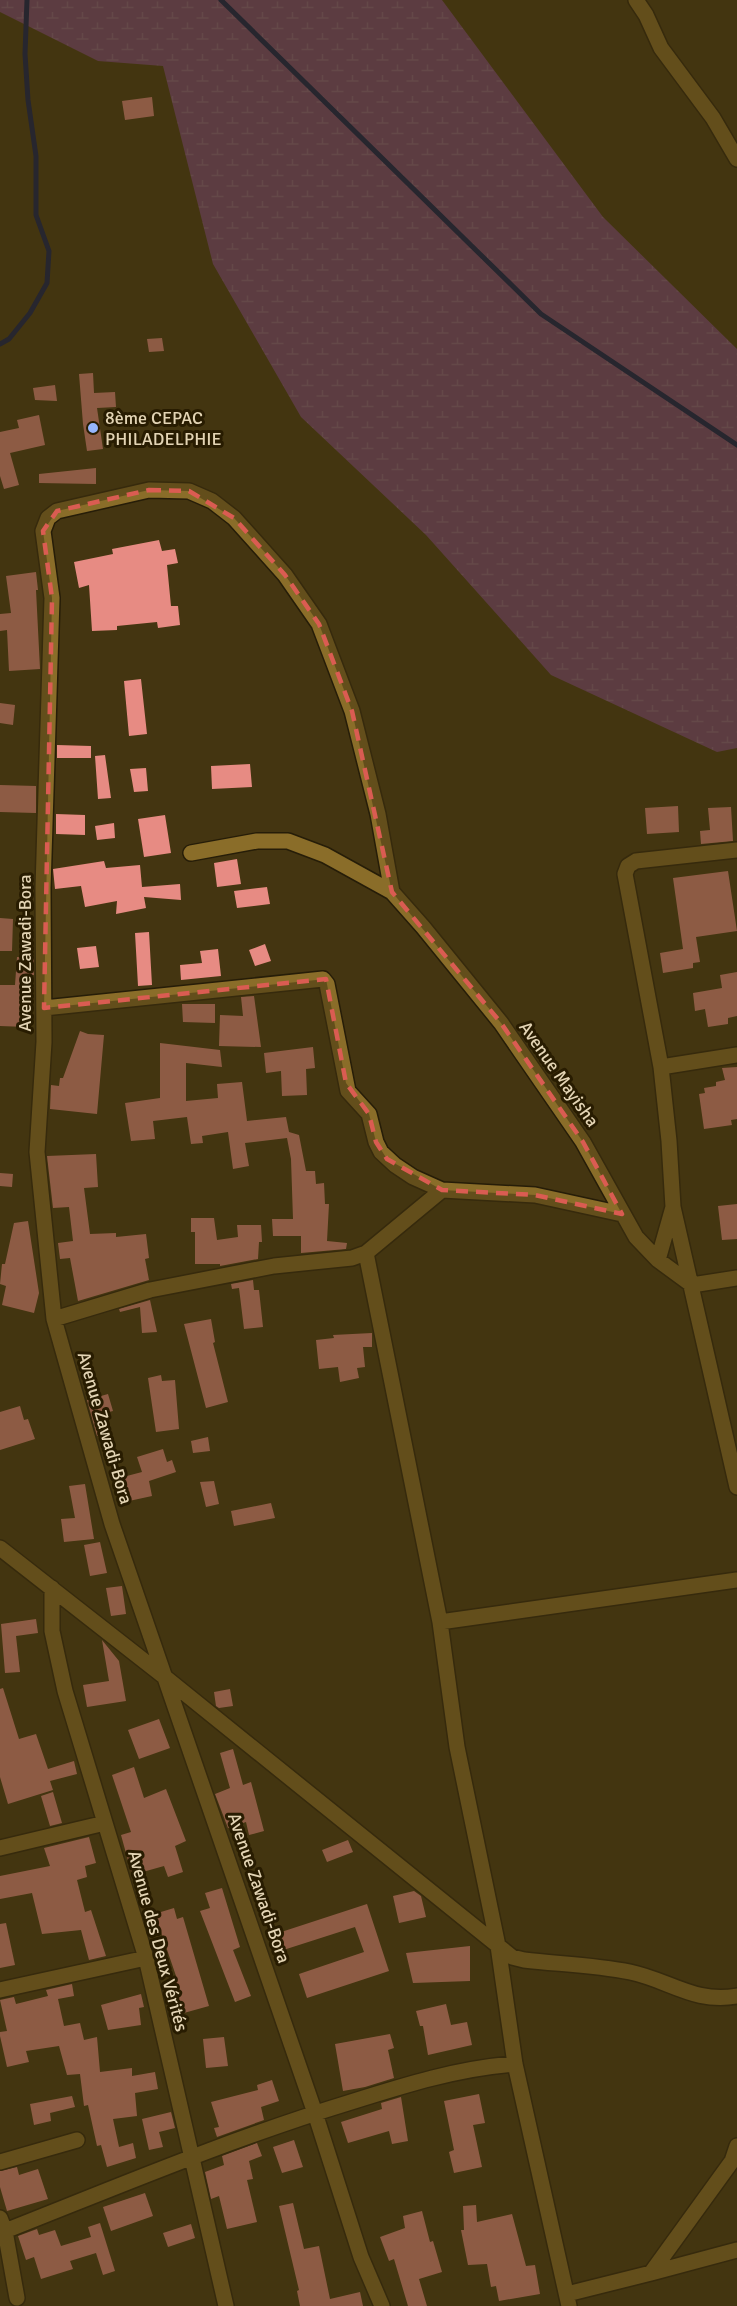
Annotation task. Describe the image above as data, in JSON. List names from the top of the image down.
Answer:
{
  "streets": {
    "street": ["Avenue Zawadi-Bora", "Avenue Mayisha", "Avenue des Deux Vérités"]
  },
  "crossings": [
    ["Avenue Zawadi-Bora", "Avenue Mayisha"]
  ],
  "places": ["8ème CEPAC PHILADELPHIE"]
}
